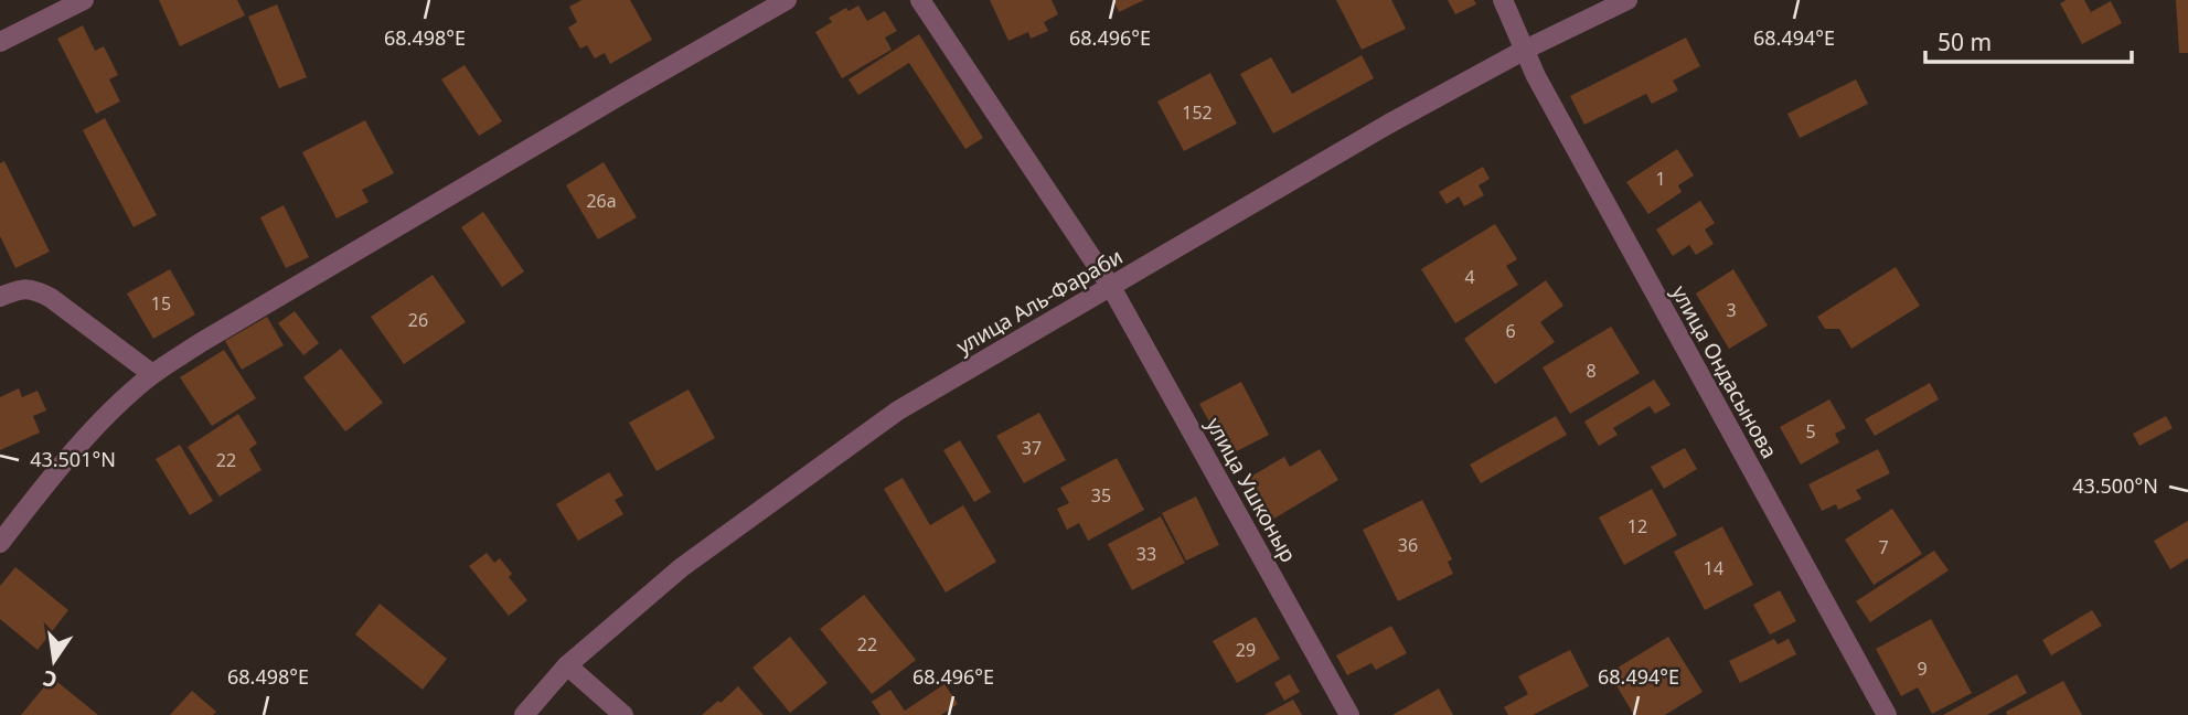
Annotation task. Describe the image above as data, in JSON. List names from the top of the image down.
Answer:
{
  "streets": {
    "street": ["улица Аль-Фараби", "улица Ондасынова", "улица Ушконыр"]
  },
  "crossings": [
    ["улица Аль-Фараби", "улица Ондасынова"],
    ["улица Аль-Фараби", "улица Ушконыр"]
  ],
  "house_numbers": [
    "152",
    "1",
    "26а",
    "4",
    "15",
    "3",
    "26",
    "6",
    "8",
    "5",
    "37",
    "22",
    "35",
    "12",
    "36",
    "7",
    "33",
    "14",
    "22",
    "29",
    "9"
  ],
  "scale_bar": "50 m",
  "north": "bottom",
  "coordinates": [
    "68.498°E",
    "68.496°E",
    "68.494°E",
    "43.501°N",
    "43.500°N"
  ]
}
